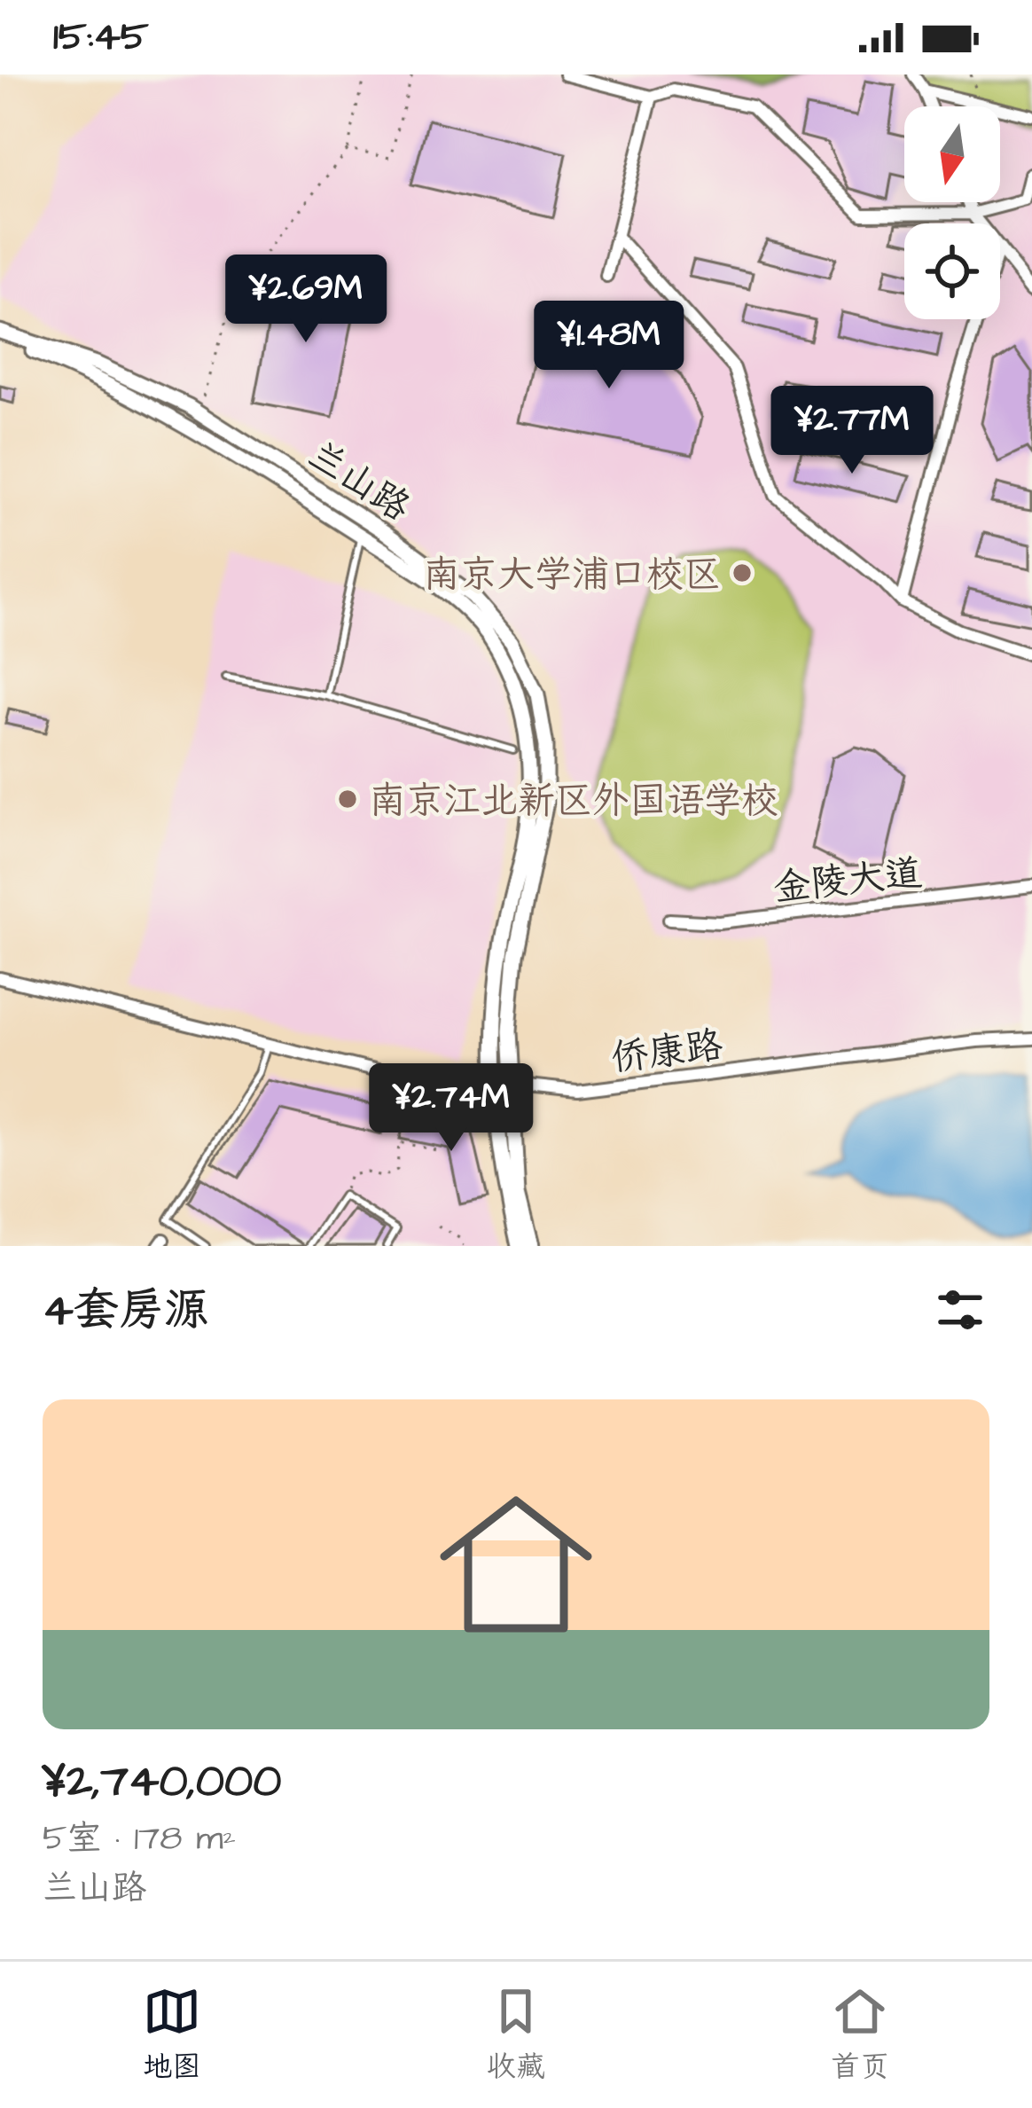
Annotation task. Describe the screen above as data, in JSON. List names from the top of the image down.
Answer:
{
  "streets": {
    "street": ["兰山路", "金陵大道", "侨康路"]
  },
  "crossings": [
    ["兰山路", "侨康路"]
  ],
  "places": ["南京大学浦口校区", "南京江北新区外国语学校"],
  "north": "bottom",
  "page": {
    "status": "15:45",
    "price": [
      "¥2.69M",
      "¥1.48M",
      "¥2.77M",
      "¥2.74M"
    ],
    "heading": "4套房源",
    "list": [
      {
        "name": "¥2,740,000",
        "note": "5室 · 178 m² · 兰山路"
      }
    ],
    "tabs": ["地图", "收藏", "首页"]
  }
}
